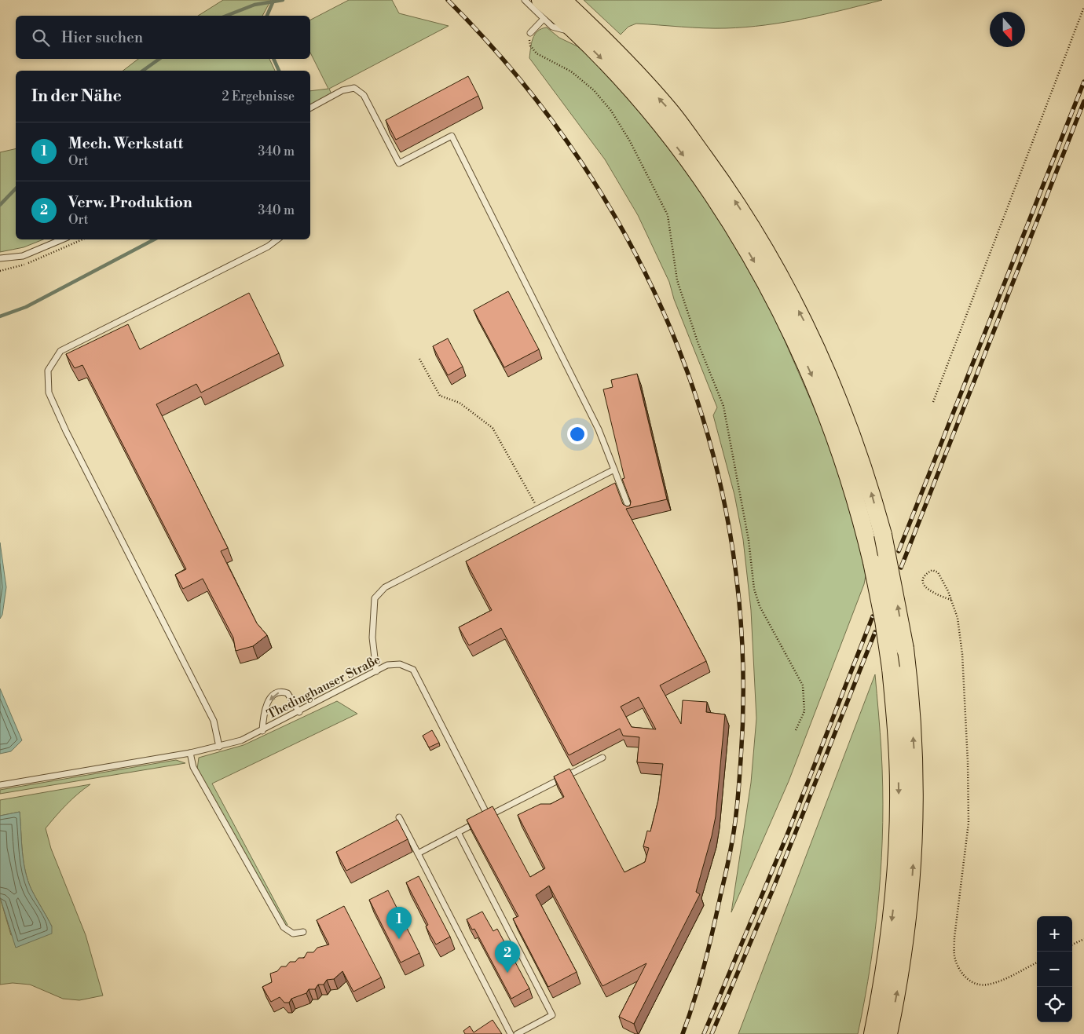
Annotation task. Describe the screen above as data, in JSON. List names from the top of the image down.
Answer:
{
  "streets": {
    "lane": ["Thedinghauser Straße"]
  },
  "north": "bottom",
  "page": {
    "search": "Hier suchen",
    "heading": ["In der Nähe", "2 Ergebnisse"],
    "list": [
      {
        "mark": "1",
        "name": "Mech. Werkstatt",
        "note": "Ort",
        "value": "340 m"
      },
      {
        "mark": "2",
        "name": "Verw. Produktion",
        "note": "Ort",
        "value": "340 m"
      }
    ],
    "pins": ["1", "2"],
    "map_buttons": ["+", "−"]
  }
}
